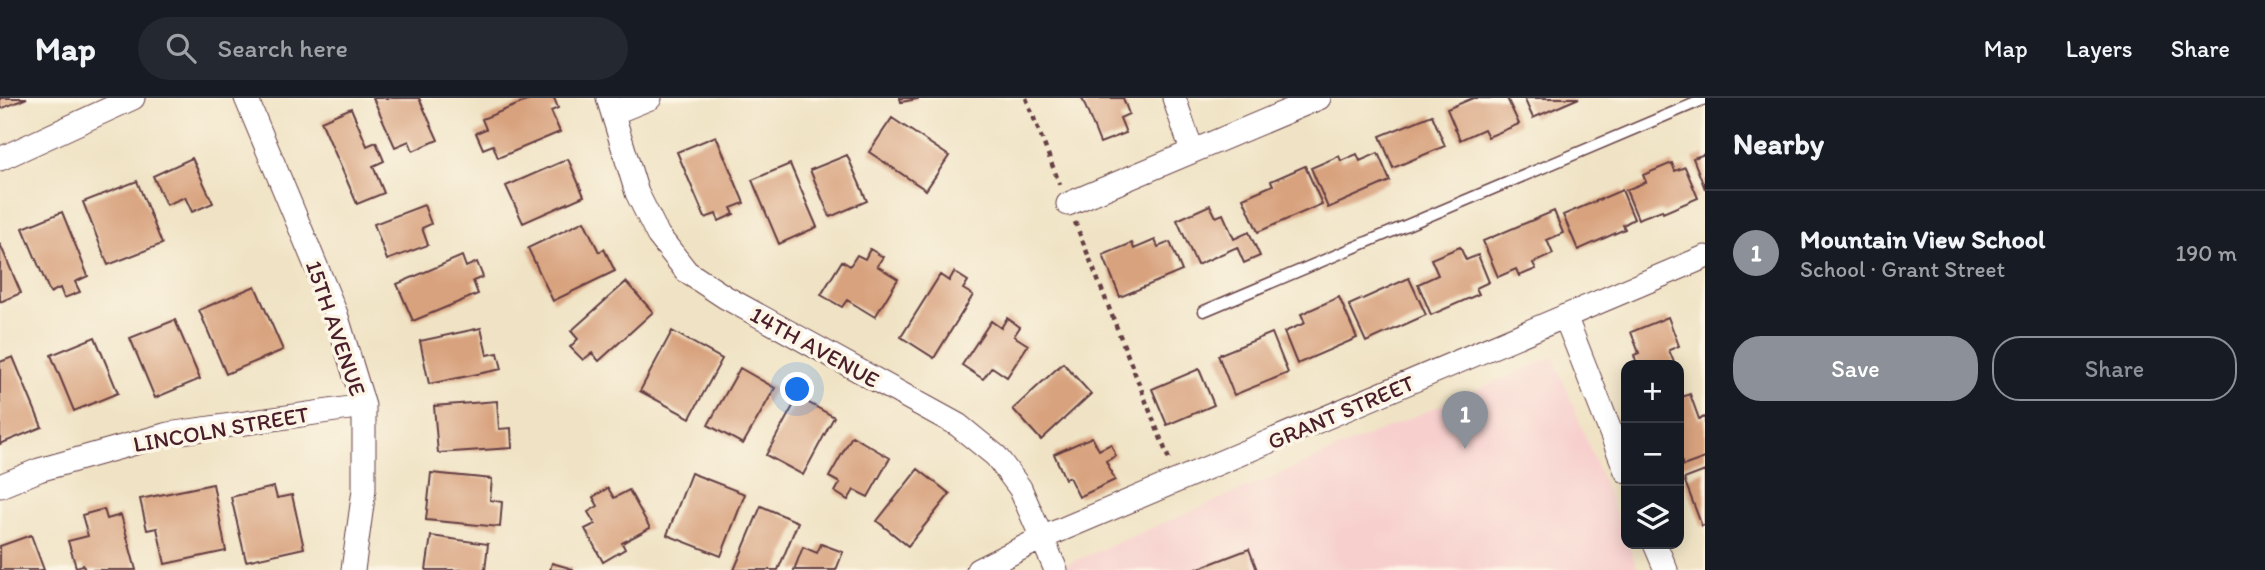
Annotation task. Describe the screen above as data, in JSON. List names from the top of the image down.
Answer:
{
  "streets": {
    "street": [
      "15TH AVENUE",
      "14TH AVENUE",
      "GRANT STREET",
      "LINCOLN STREET"
    ]
  },
  "crossings": [
    ["15TH AVENUE", "LINCOLN STREET"],
    ["14TH AVENUE", "GRANT STREET"]
  ],
  "page": {
    "header": "Map",
    "search": "Search here",
    "nav": ["Map", "Layers", "Share"],
    "heading": "Nearby",
    "list": [
      {
        "mark": "1",
        "name": "Mountain View School",
        "note": "School · Grant Street",
        "value": "190 m"
      }
    ],
    "buttons": ["Save", "Share"],
    "map_buttons": ["+", "−"],
    "pins": "1"
  }
}
